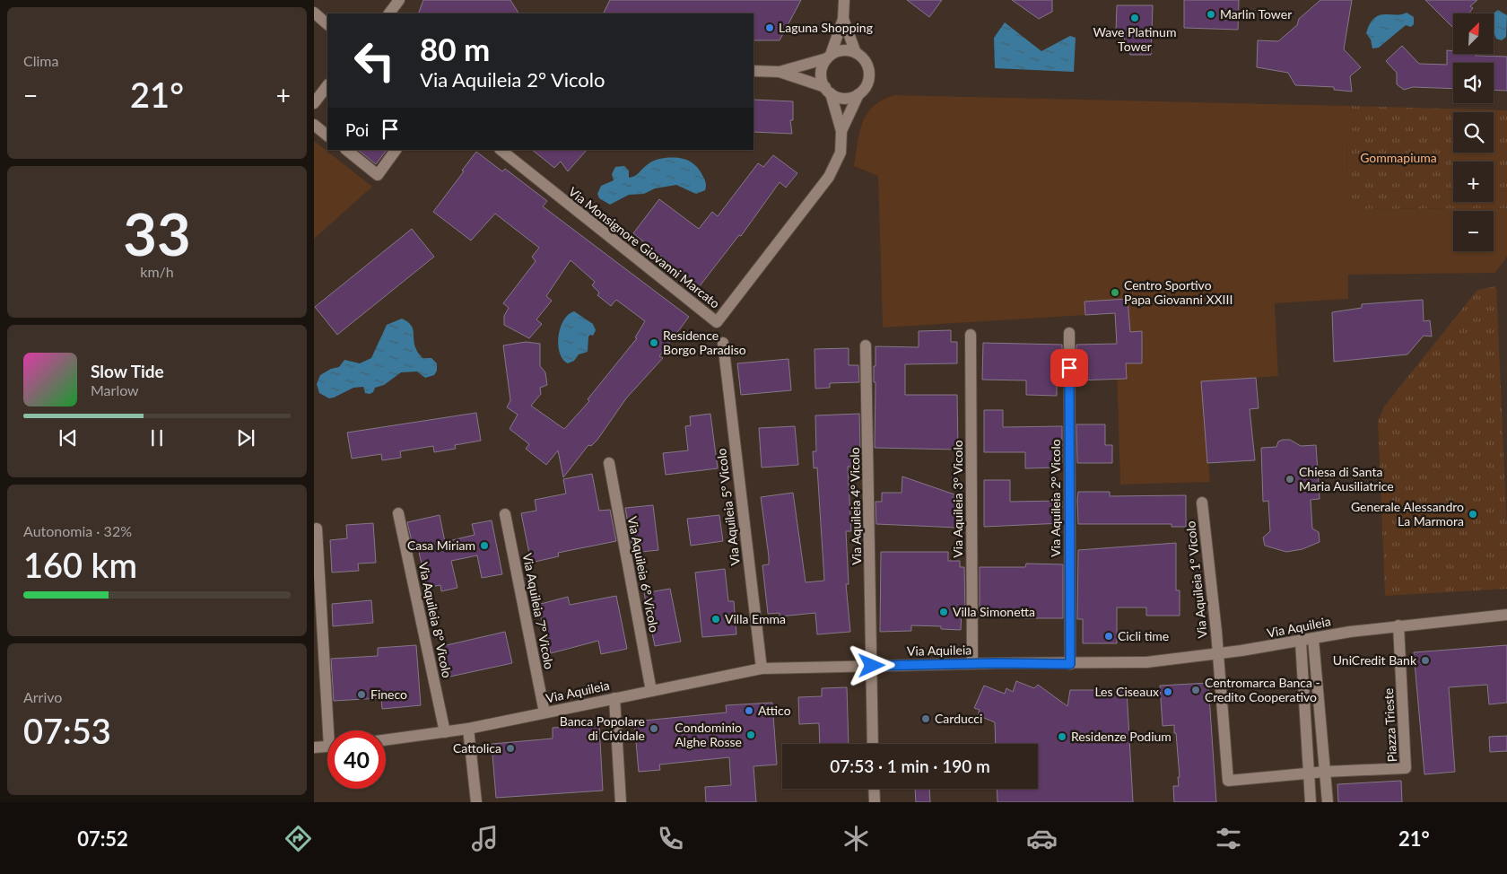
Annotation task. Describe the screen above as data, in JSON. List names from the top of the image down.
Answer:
{
  "streets": {
    "street": [
      "Via Monsignore Giovanni Marcato",
      "Via Aquileia 2° Vicolo",
      "Via Aquileia 3° Vicolo",
      "Via Aquileia 4° Vicolo",
      "Via Aquileia 5° Vicolo",
      "Via Aquileia 6° Vicolo",
      "Via Aquileia 1° Vicolo",
      "Via Aquileia 7° Vicolo",
      "Via Aquileia 8° Vicolo",
      "Via Aquileia"
    ]
  },
  "crossings": [
    ["Via Aquileia 2° Vicolo", "Via Aquileia"],
    ["Via Aquileia 3° Vicolo", "Via Aquileia"],
    ["Via Aquileia 4° Vicolo", "Via Aquileia"],
    ["Via Aquileia 5° Vicolo", "Via Aquileia"],
    ["Via Aquileia 6° Vicolo", "Via Aquileia"],
    ["Via Aquileia 1° Vicolo", "Via Aquileia"],
    ["Via Aquileia 7° Vicolo", "Via Aquileia"],
    ["Via Aquileia 8° Vicolo", "Via Aquileia"]
  ],
  "parks": ["Gommapiuma"],
  "places": [
    "Marlin Tower",
    "Wave Platinum Tower",
    "Laguna Shopping",
    "Centro Sportivo Papa Giovanni XXIII",
    "Residence Borgo Paradiso",
    "Chiesa di Santa Maria Ausiliatrice",
    "Generale Alessandro La Marmora",
    "Casa Miriam",
    "Villa Simonetta",
    "Villa Emma",
    "Cicli time",
    "UniCredit Bank",
    "Centromarca Banca - Credito Cooperativo",
    "Les Ciseaux",
    "Fineco",
    "Attico",
    "Carducci",
    "Banca Popolare di Cividale",
    "Condominio Alghe Rosse",
    "Residenze Podium",
    "Cattolica"
  ],
  "north": "top right",
  "page": {
    "tile": [
      "Clima",
      ["33", "km/h"],
      ["Autonomia · 32%", "160 km"],
      ["Arrivo", "07:53"]
    ],
    "map_buttons": ["+", "−"],
    "turn": ["80 m", "Via Aquileia 2° Vicolo"],
    "heat": ["−", "21°", "+"],
    "then": "Poi",
    "song": ["Slow Tide", "Marlow"],
    "limit": "40",
    "trip": "07:53 · 1 min · 190 m",
    "tabs": ["07:52", "21°"]
  }
}
